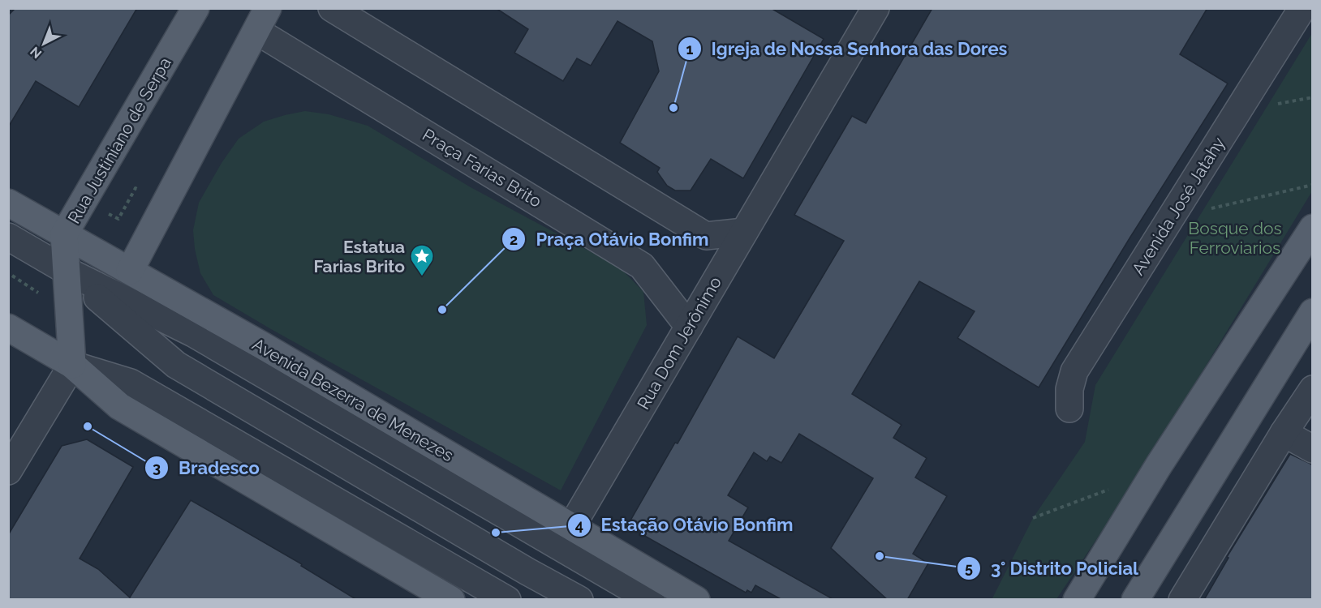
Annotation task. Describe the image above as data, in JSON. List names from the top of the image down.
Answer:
{
  "streets": {
    "main road": ["Rua Justiniano de Serpa", "Avenida Bezerra de Menezes"],
    "street": ["Praça Farias Brito", "Avenida José Jatahy", "Rua Dom Jerônimo"]
  },
  "crossings": [
    ["Rua Justiniano de Serpa", "Avenida Bezerra de Menezes"],
    ["Praça Farias Brito", "Rua Dom Jerônimo"],
    ["Rua Dom Jerônimo", "Avenida Bezerra de Menezes"]
  ],
  "parks": ["Bosque dos Ferroviarios"],
  "places": {
    "other": [
      "Igreja de Nossa Senhora das Dores",
      "Praça Otávio Bonfim",
      "Bradesco",
      "Estação Otávio Bonfim",
      "3° Distrito Policial"
    ],
    "place": ["Estatua Farias Brito"]
  },
  "north": "bottom left"
}
